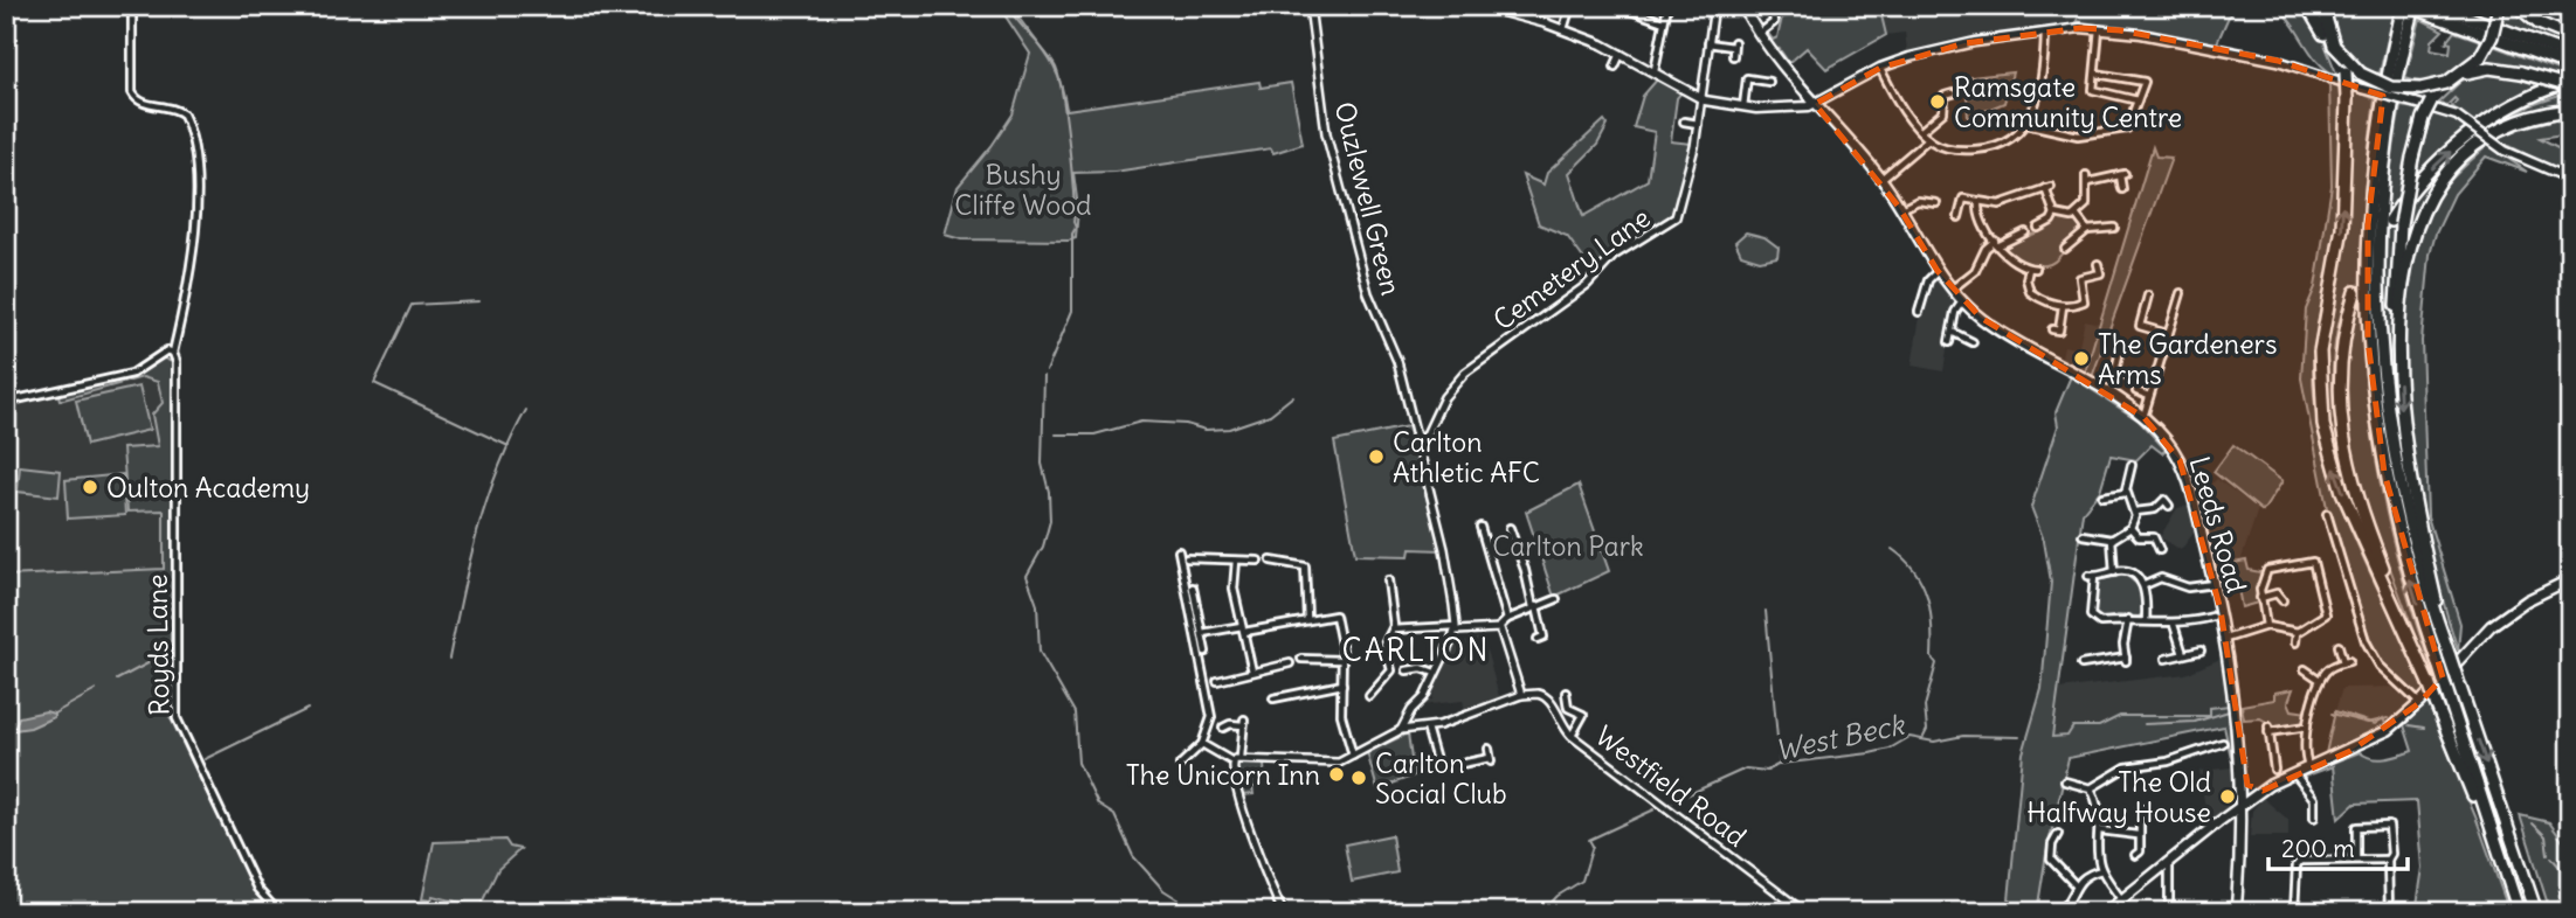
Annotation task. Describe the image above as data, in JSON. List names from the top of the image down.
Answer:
{
  "streets": {
    "main road": ["Leeds Road"],
    "street": [
      "Ouzlewell Green",
      "Cemetery Lane",
      "Royds Lane",
      "Westfield Road"
    ]
  },
  "crossings": [
    ["Ouzlewell Green", "Cemetery Lane"]
  ],
  "districts": ["CARLTON"],
  "water": ["West Beck"],
  "parks": ["Bushy Cliffe Wood", "Carlton Park"],
  "places": [
    "Ramsgate Community Centre",
    "The Gardeners Arms",
    "Carlton Athletic AFC",
    "Oulton Academy",
    "The Unicorn Inn",
    "Carlton Social Club",
    "The Old Halfway House"
  ],
  "scale_bar": "200 m"
}
